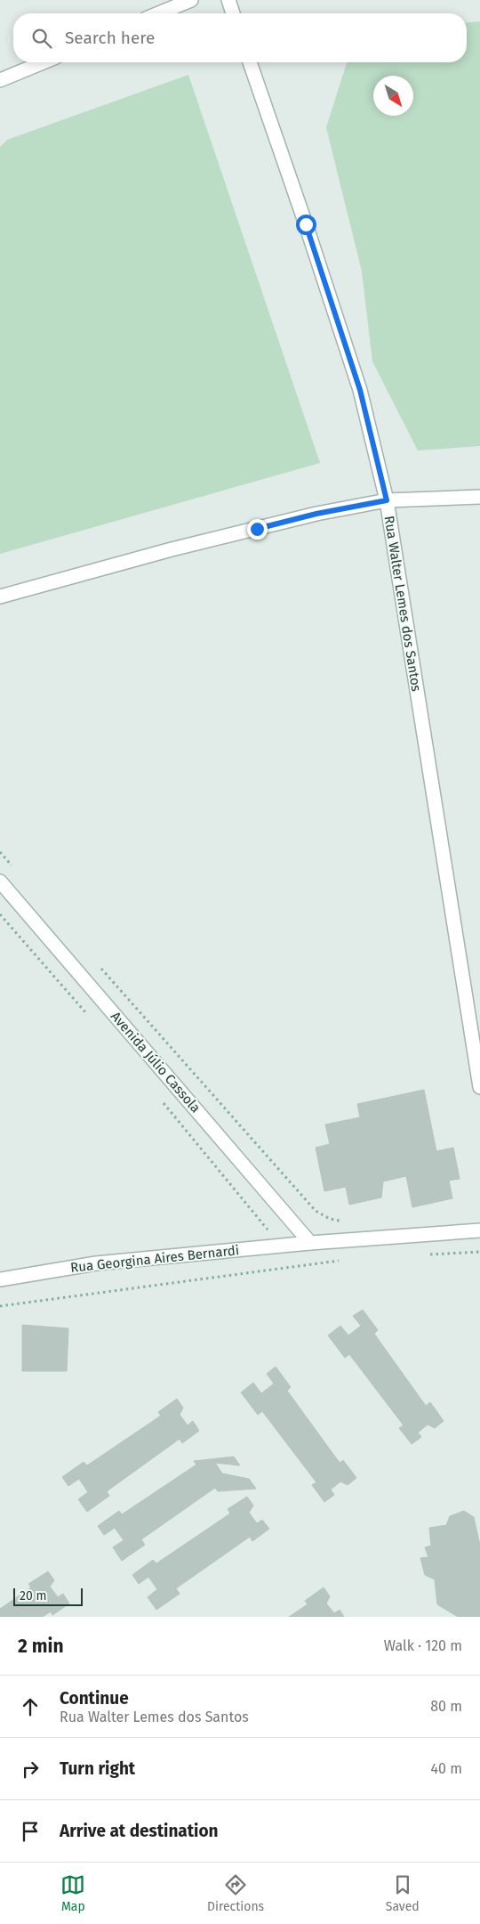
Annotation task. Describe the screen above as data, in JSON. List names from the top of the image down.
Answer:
{
  "streets": {
    "street": ["Rua Walter Lemes dos Santos", "Avenida Júlio Cassola", "Rua Georgina Aires Bernardi"]
  },
  "crossings": [
    ["Avenida Júlio Cassola", "Rua Georgina Aires Bernardi"]
  ],
  "scale_bar": "20 m",
  "north": "bottom right",
  "page": {
    "search": "Search here",
    "scale": "20 m",
    "heading": ["2 min", "Walk · 120 m"],
    "list": [
      ["Continue", "Rua Walter Lemes dos Santos", "80 m"],
      ["Turn right", "40 m"],
      "Arrive at destination"
    ],
    "nav": ["Map", "Directions", "Saved"]
  }
}
